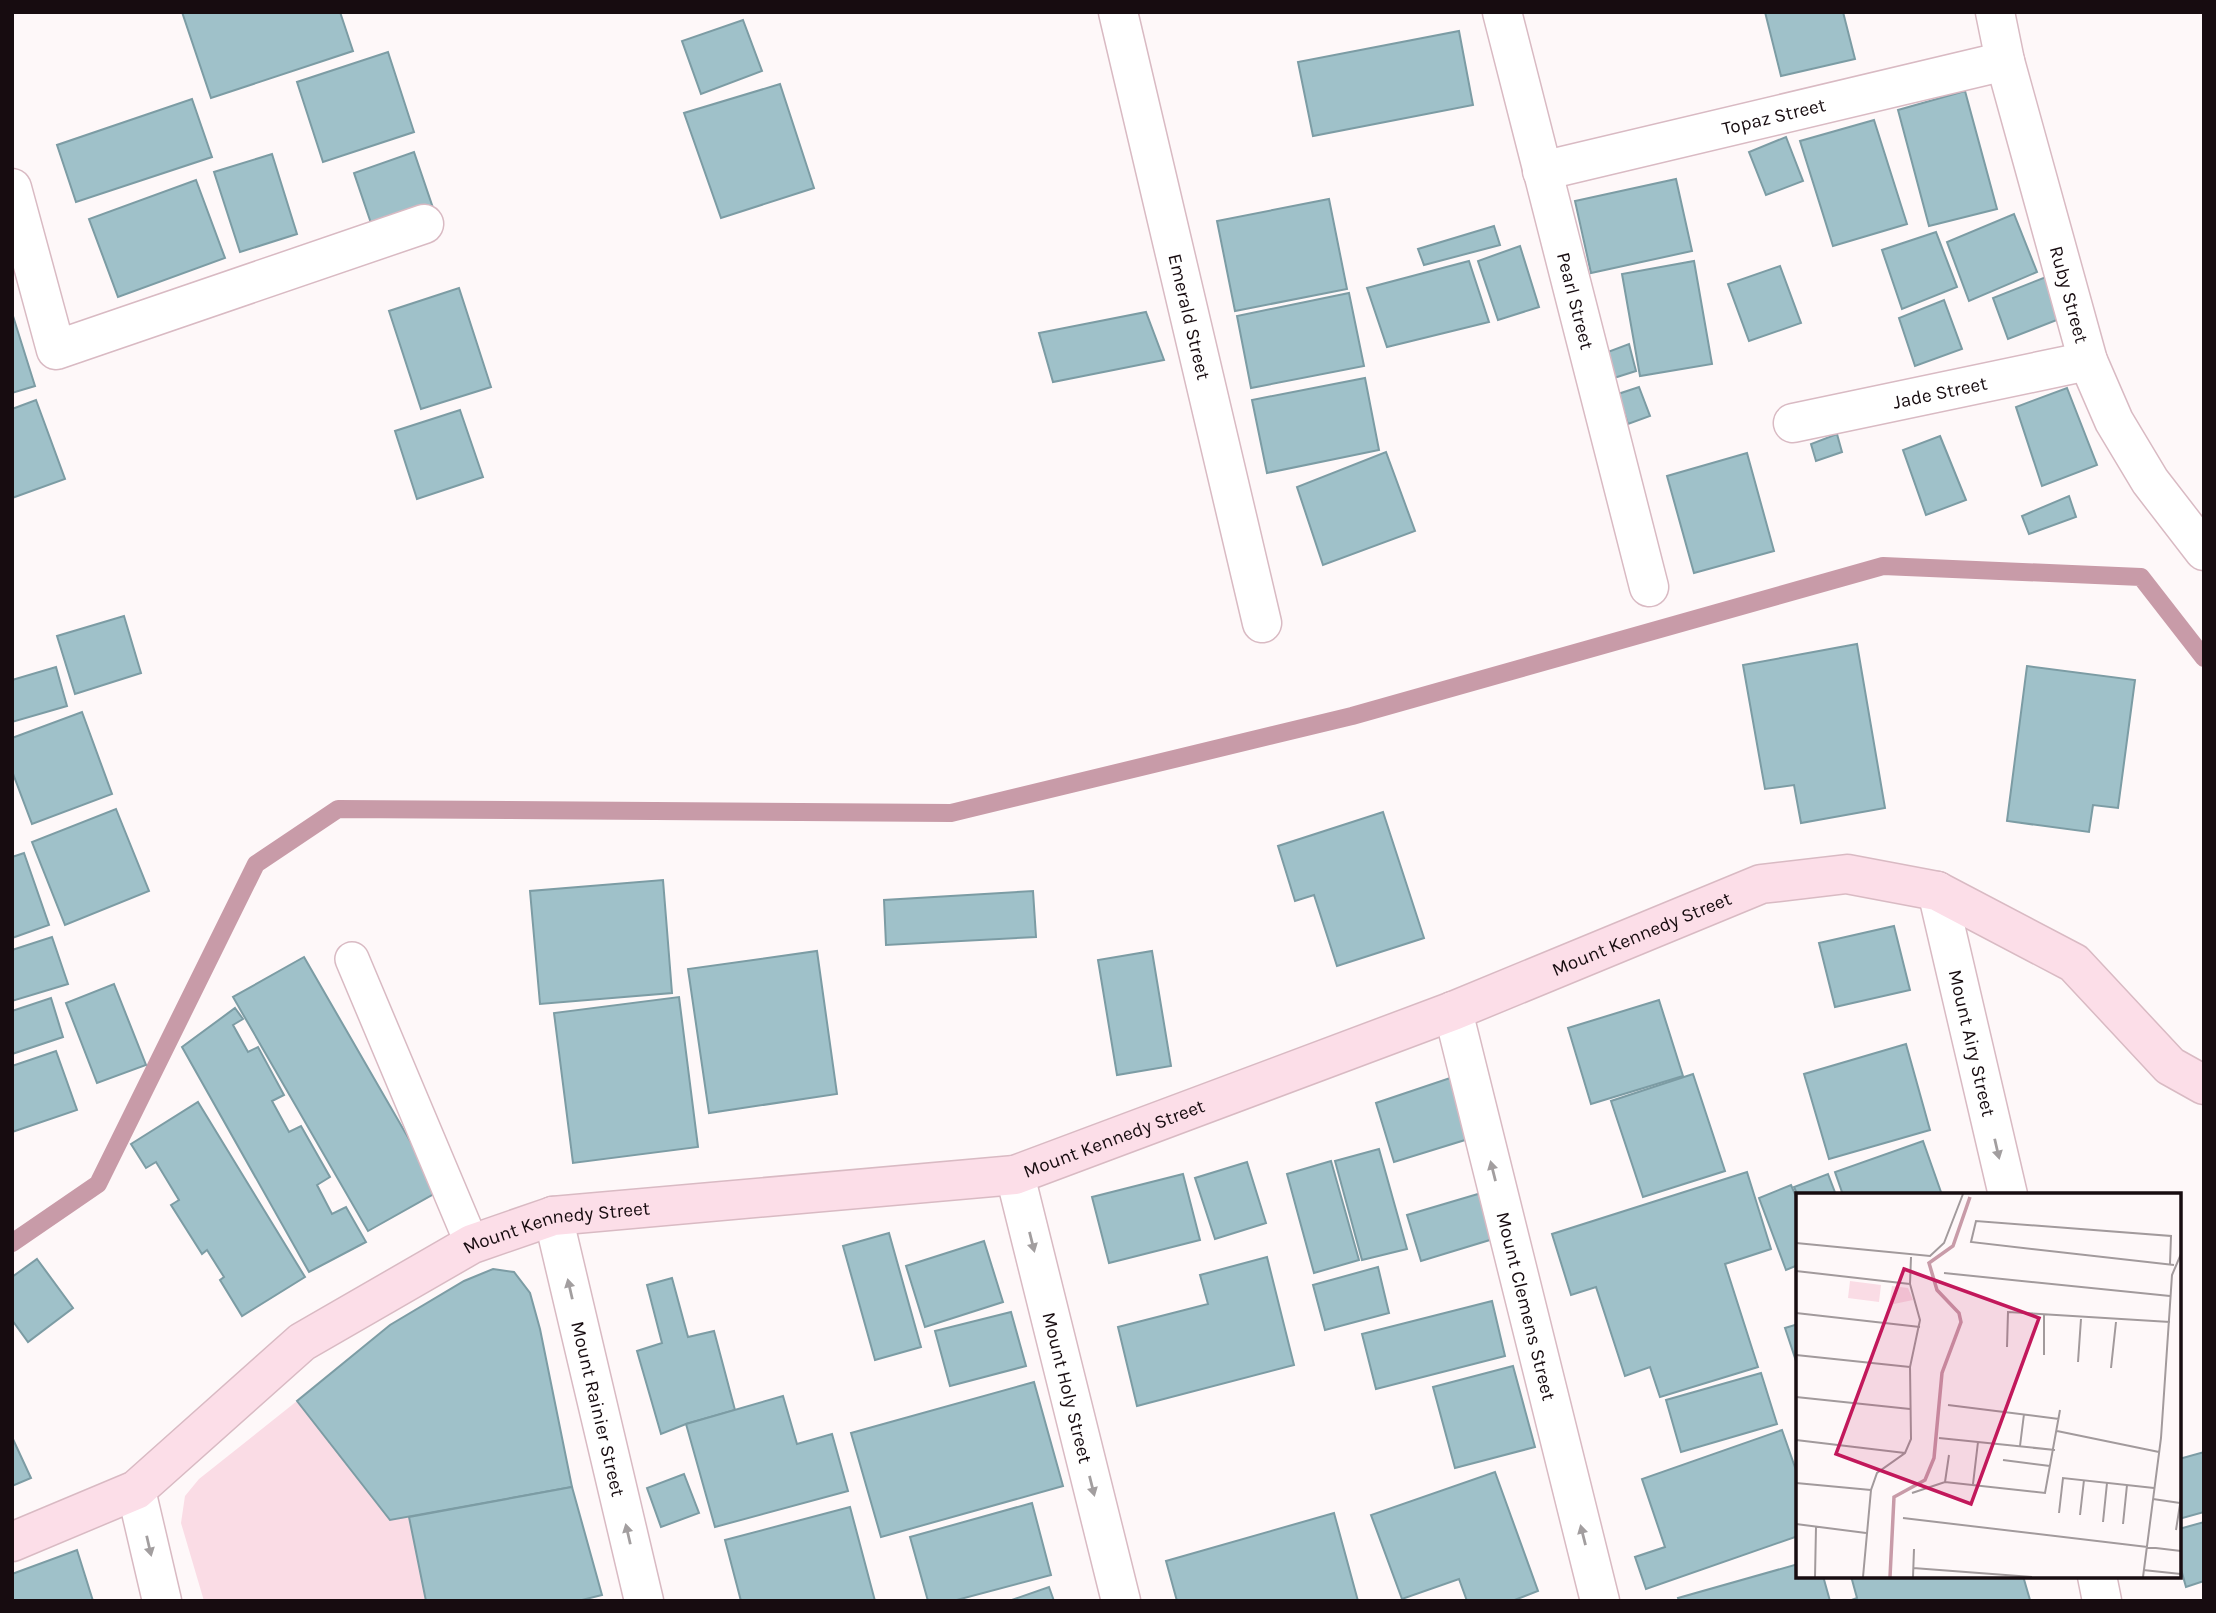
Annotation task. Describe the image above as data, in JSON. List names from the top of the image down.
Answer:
{
  "streets": {
    "street": [
      "Topaz Street",
      "Ruby Street",
      "Pearl Street",
      "Emerald Street",
      "Jade Street",
      "Mount Kennedy Street",
      "Mount Airy Street",
      "Mount Clemens Street",
      "Mount Holy Street",
      "Mount Rainier Street"
    ]
  },
  "crossings": [
    ["Topaz Street", "Ruby Street"],
    ["Topaz Street", "Pearl Street"],
    ["Ruby Street", "Jade Street"],
    ["Mount Kennedy Street", "Mount Airy Street"],
    ["Mount Kennedy Street", "Mount Clemens Street"],
    ["Mount Kennedy Street", "Mount Holy Street"],
    ["Mount Kennedy Street", "Mount Rainier Street"]
  ],
  "one_way": [
    "Mount Airy Street",
    "Mount Clemens Street",
    "Mount Holy Street",
    "Mount Rainier Street"
  ]
}
